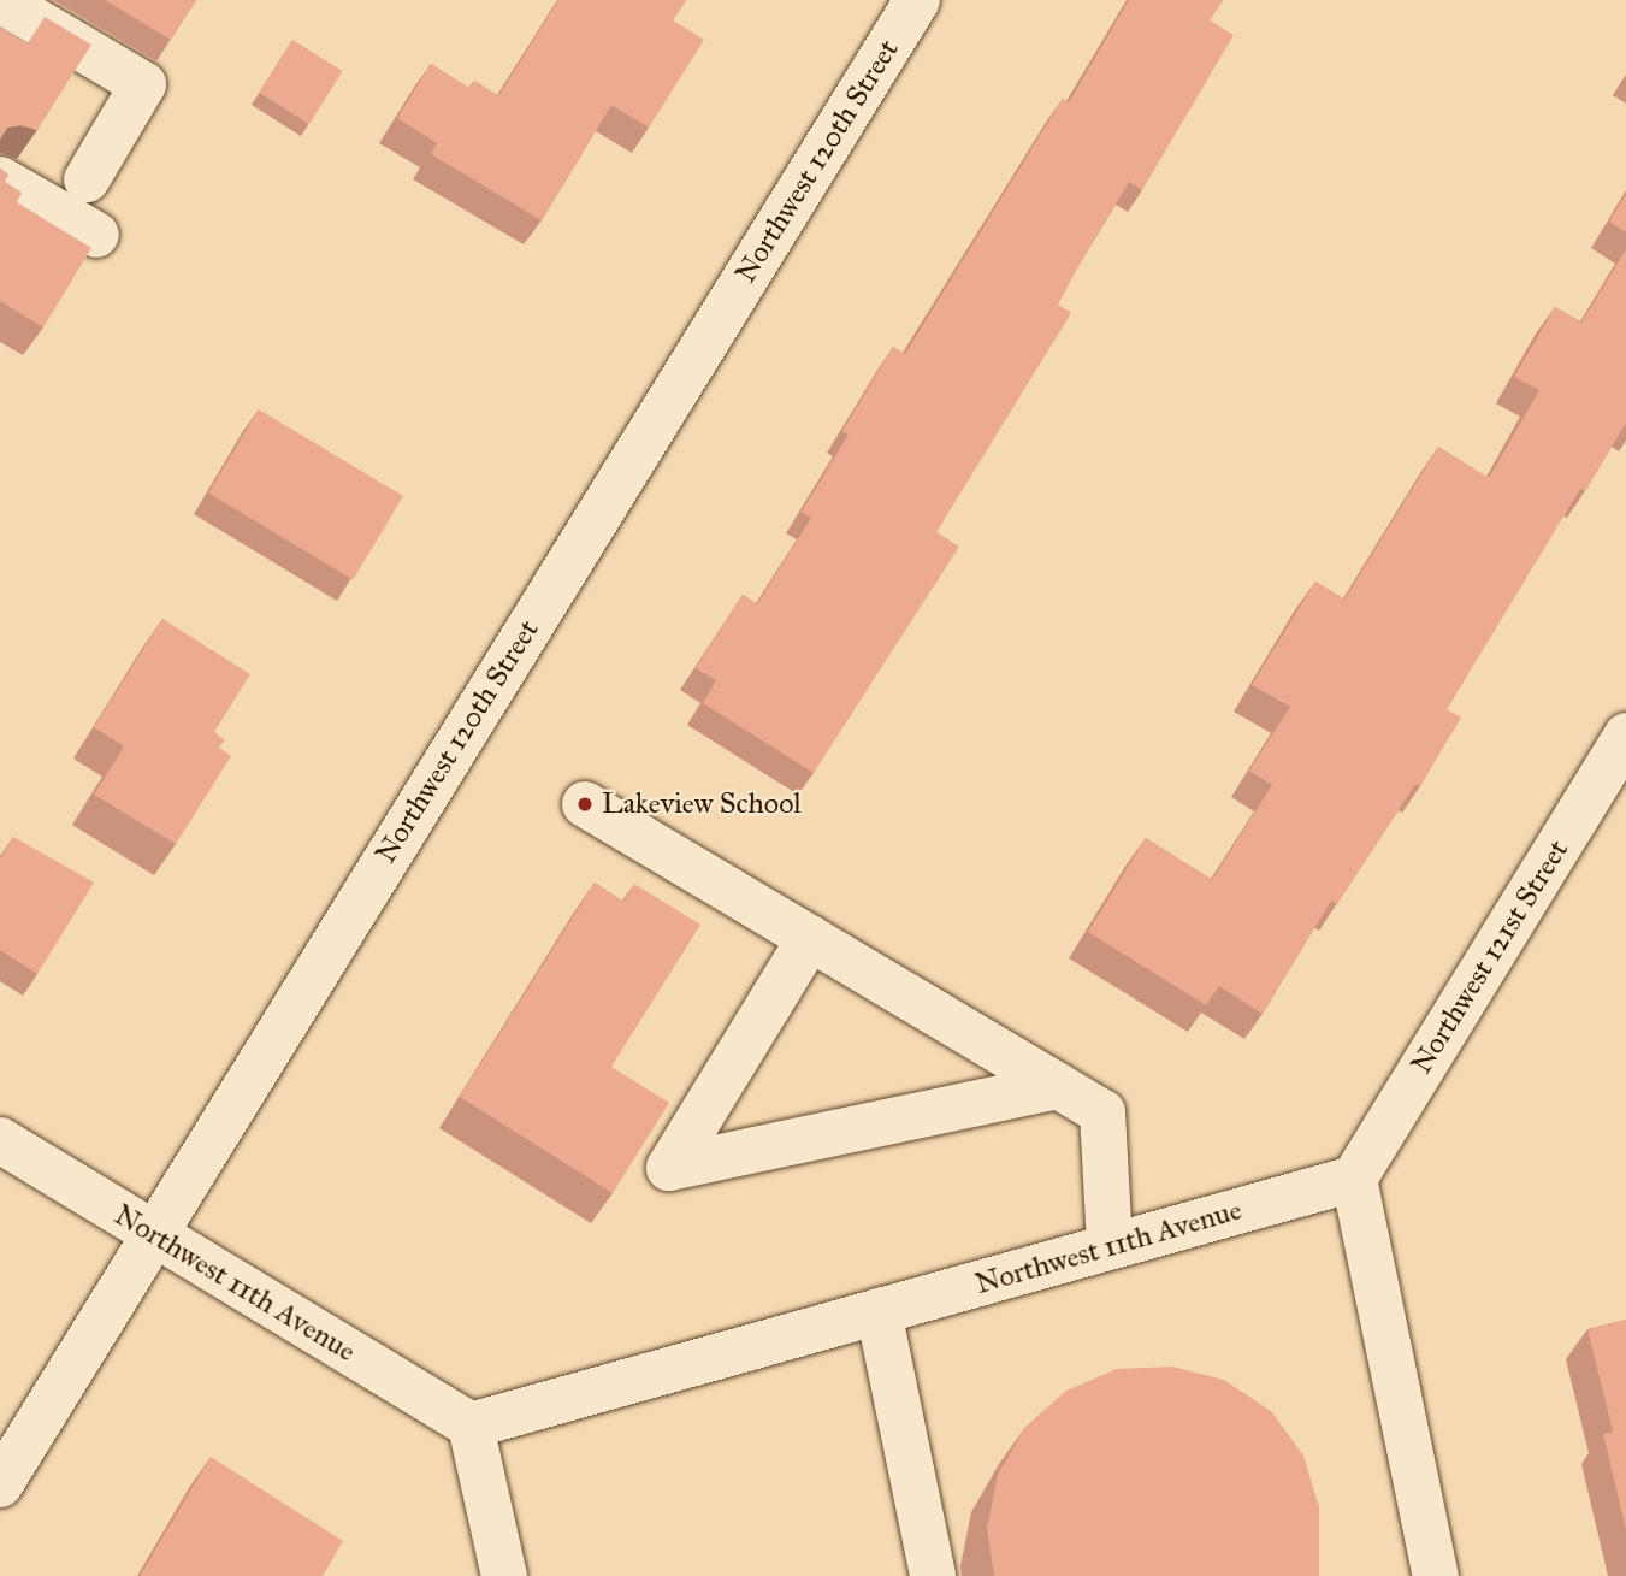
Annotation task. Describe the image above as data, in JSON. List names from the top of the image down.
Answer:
{
  "streets": {
    "street": ["Northwest 120th Street", "Northwest 121st Street", "Northwest 11th Avenue"]
  },
  "crossings": [
    ["Northwest 120th Street", "Northwest 11th Avenue"],
    ["Northwest 121st Street", "Northwest 11th Avenue"]
  ],
  "places": ["Lakeview School"]
}
